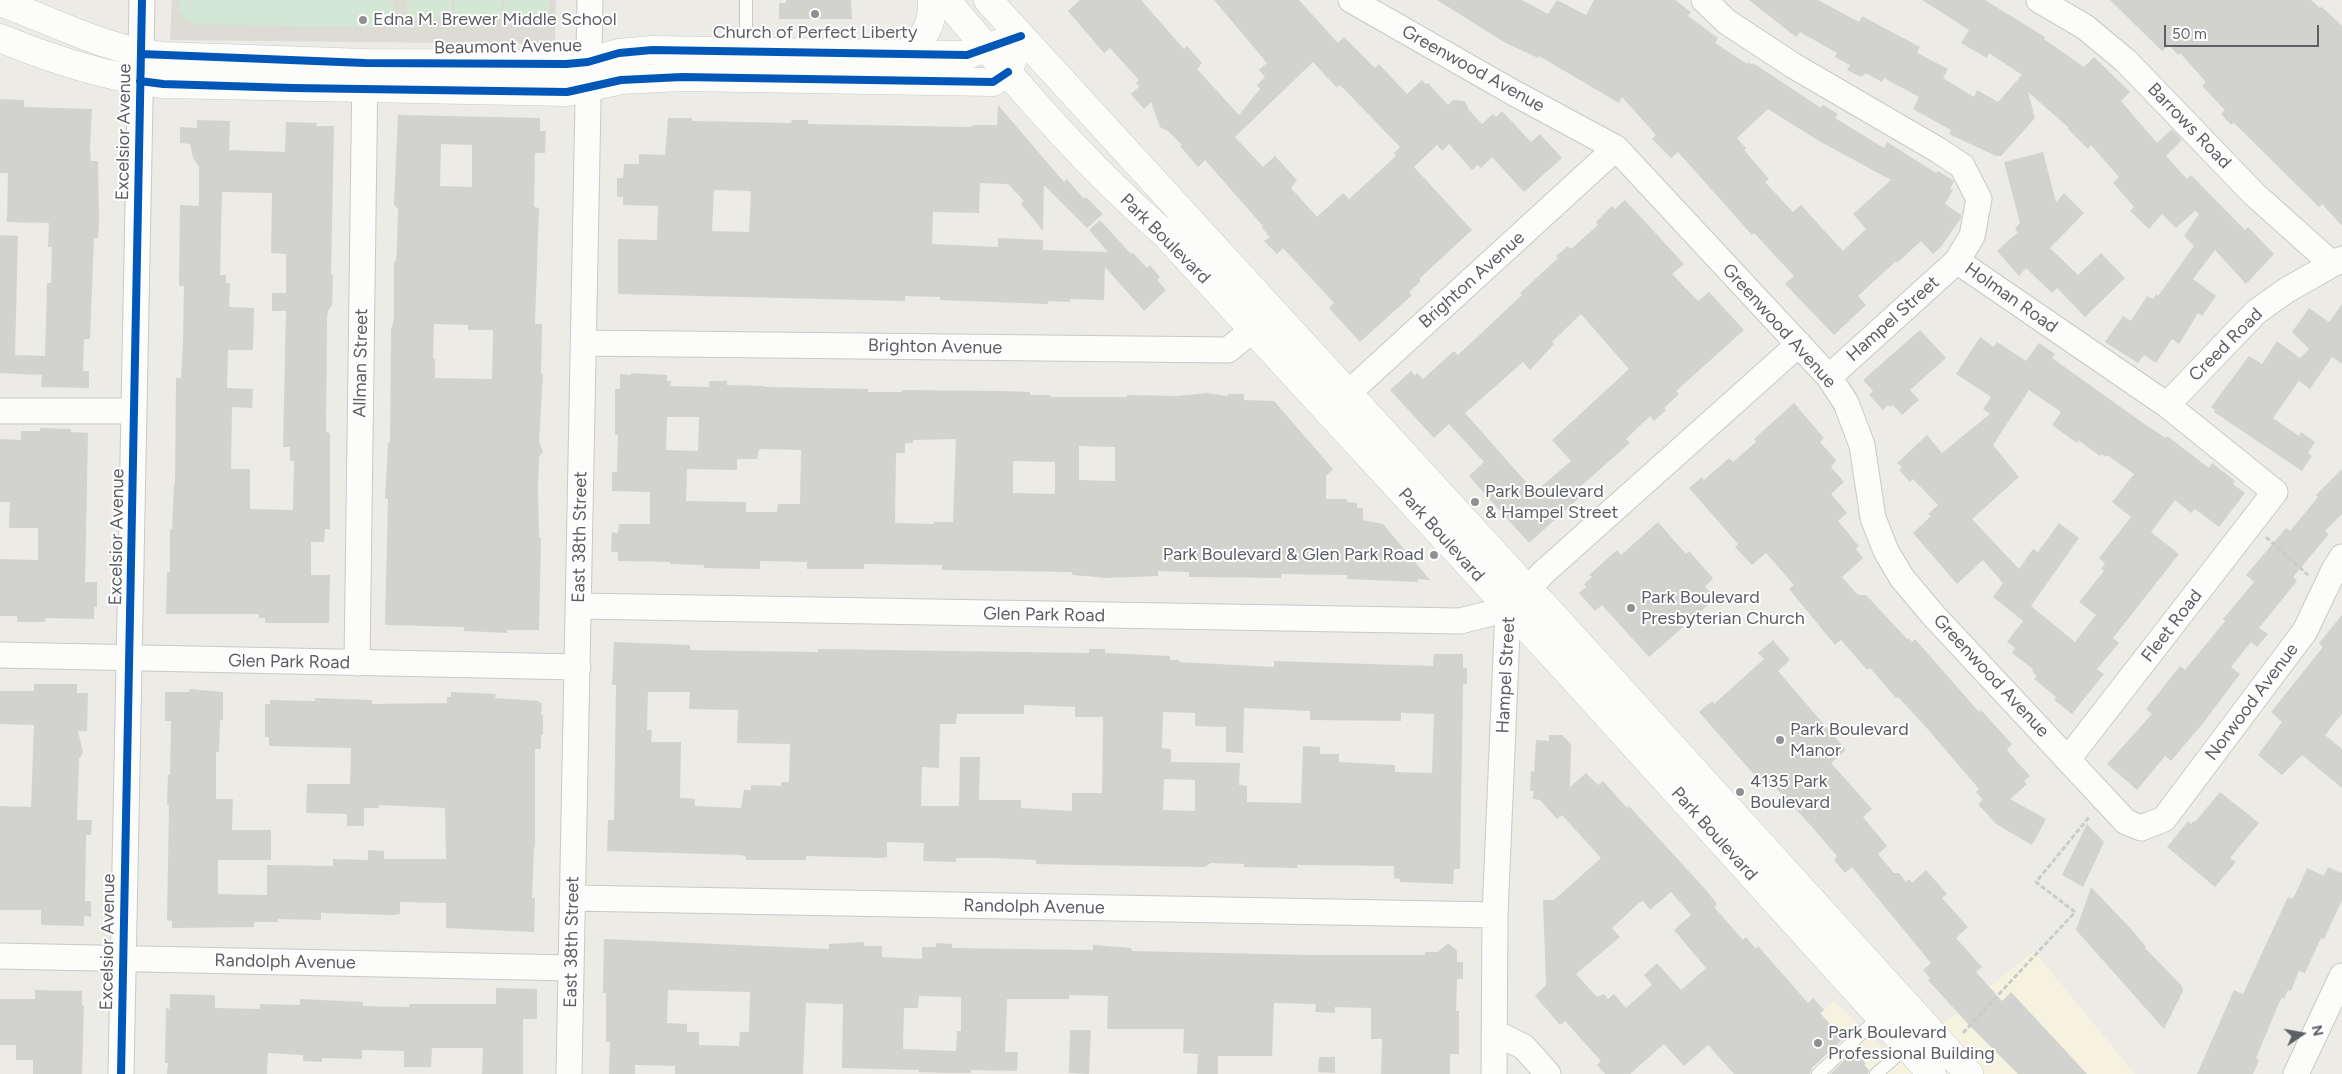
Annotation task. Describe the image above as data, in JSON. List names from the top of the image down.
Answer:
{
  "streets": {
    "main road": ["Beaumont Avenue", "Park Boulevard"],
    "street": [
      "Greenwood Avenue",
      "Barrows Road",
      "Excelsior Avenue",
      "Brighton Avenue",
      "Holman Road",
      "Hampel Street",
      "Creed Road",
      "Allman Street",
      "East 38th Street",
      "Glen Park Road",
      "Fleet Road",
      "Norwood Avenue",
      "Randolph Avenue"
    ]
  },
  "crossings": [
    ["Beaumont Avenue", "Excelsior Avenue"],
    ["Beaumont Avenue", "Park Boulevard"],
    ["Beaumont Avenue", "Allman Street"],
    ["Beaumont Avenue", "East 38th Street"],
    ["Greenwood Avenue", "Brighton Avenue"],
    ["Greenwood Avenue", "Hampel Street"],
    ["Greenwood Avenue", "Fleet Road"],
    ["Greenwood Avenue", "Norwood Avenue"],
    ["Barrows Road", "Creed Road"],
    ["Excelsior Avenue", "Glen Park Road"],
    ["Excelsior Avenue", "Randolph Avenue"],
    ["Park Boulevard", "Brighton Avenue"],
    ["Park Boulevard", "Hampel Street"],
    ["Park Boulevard", "Glen Park Road"],
    ["Brighton Avenue", "East 38th Street"],
    ["Holman Road", "Hampel Street"],
    ["Holman Road", "Creed Road"],
    ["Holman Road", "Fleet Road"],
    ["Hampel Street", "Glen Park Road"],
    ["Hampel Street", "Randolph Avenue"],
    ["Allman Street", "Glen Park Road"],
    ["East 38th Street", "Glen Park Road"],
    ["East 38th Street", "Randolph Avenue"]
  ],
  "places": [
    "Church of Perfect Liberty",
    "Edna M. Brewer Middle School",
    "Park Boulevard & Hampel Street",
    "Park Boulevard & Glen Park Road",
    "Park Boulevard Presbyterian Church",
    "Park Boulevard Manor",
    "4135 Park Boulevard",
    "Park Boulevard Professional Building"
  ],
  "scale_bar": "50 m",
  "north": "right"
}
